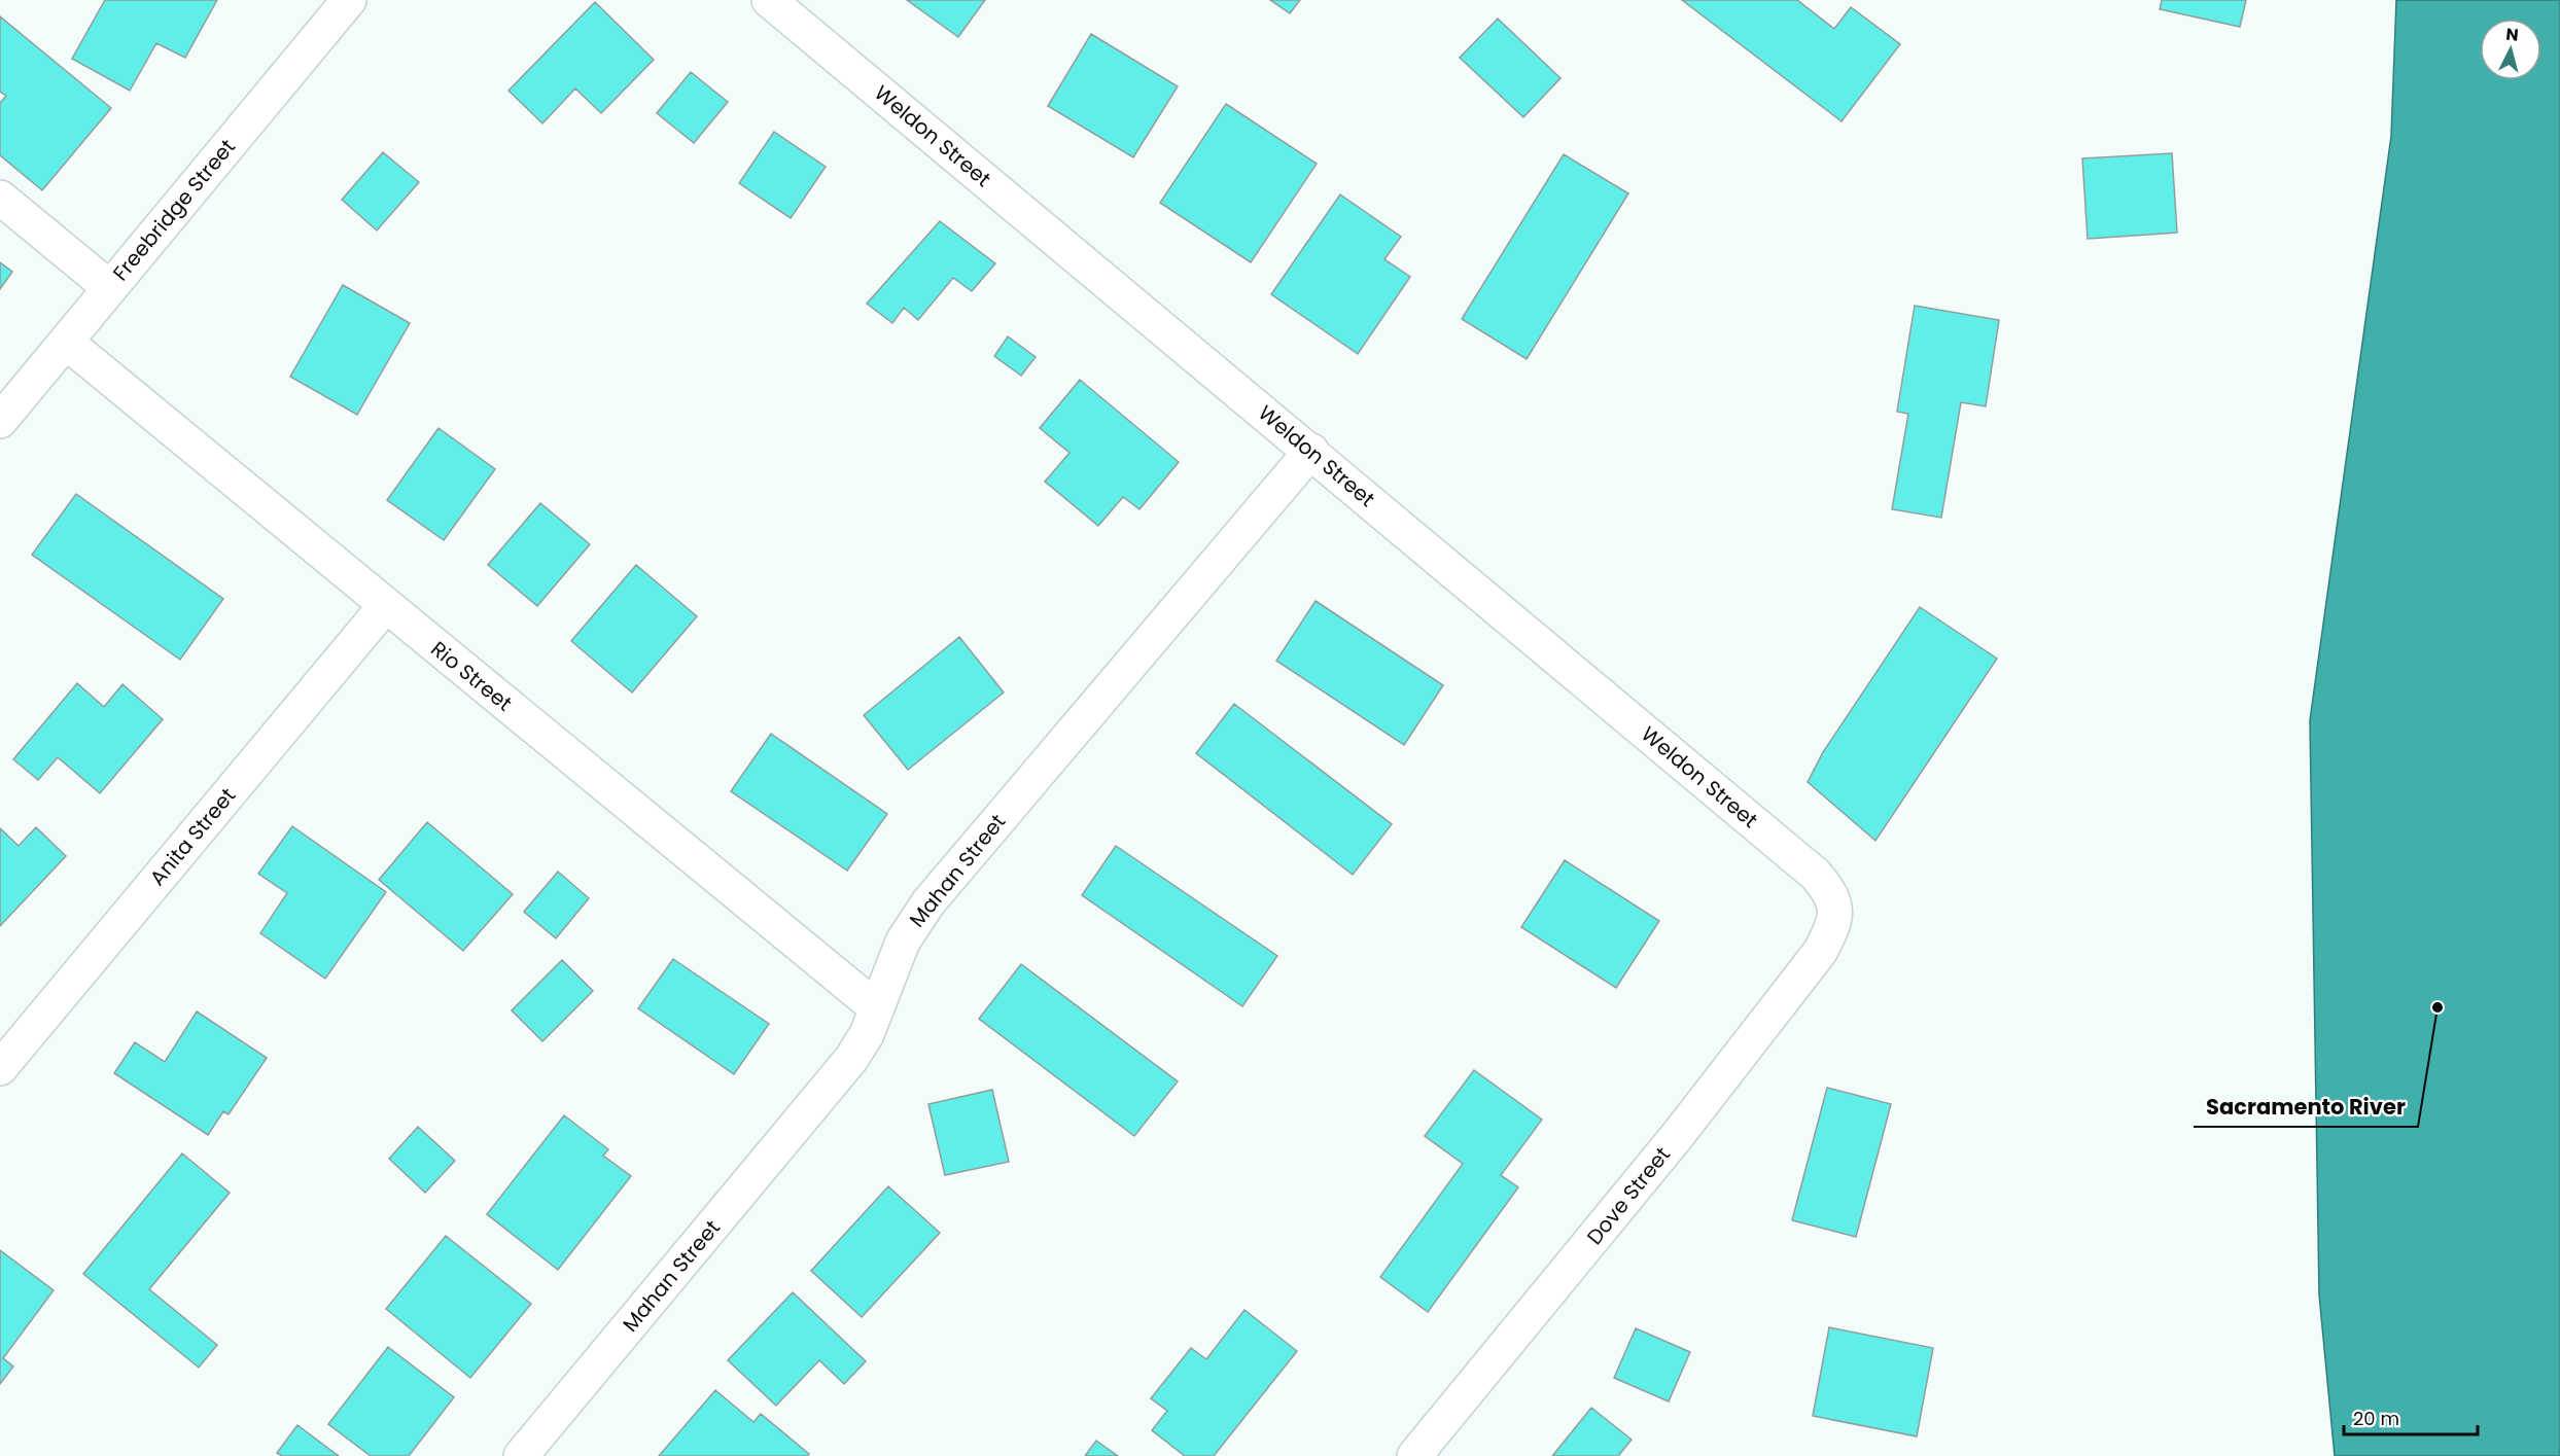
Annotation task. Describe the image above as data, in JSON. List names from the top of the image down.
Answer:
{
  "streets": {
    "street": [
      "Weldon Street",
      "Freebridge Street",
      "Rio Street",
      "Anita Street",
      "Mahan Street",
      "Dove Street"
    ]
  },
  "crossings": [
    ["Weldon Street", "Mahan Street"],
    ["Weldon Street", "Dove Street"],
    ["Freebridge Street", "Rio Street"],
    ["Rio Street", "Anita Street"],
    ["Rio Street", "Mahan Street"]
  ],
  "places": ["Sacramento River"],
  "scale_bar": "20 m",
  "north": "top"
}
